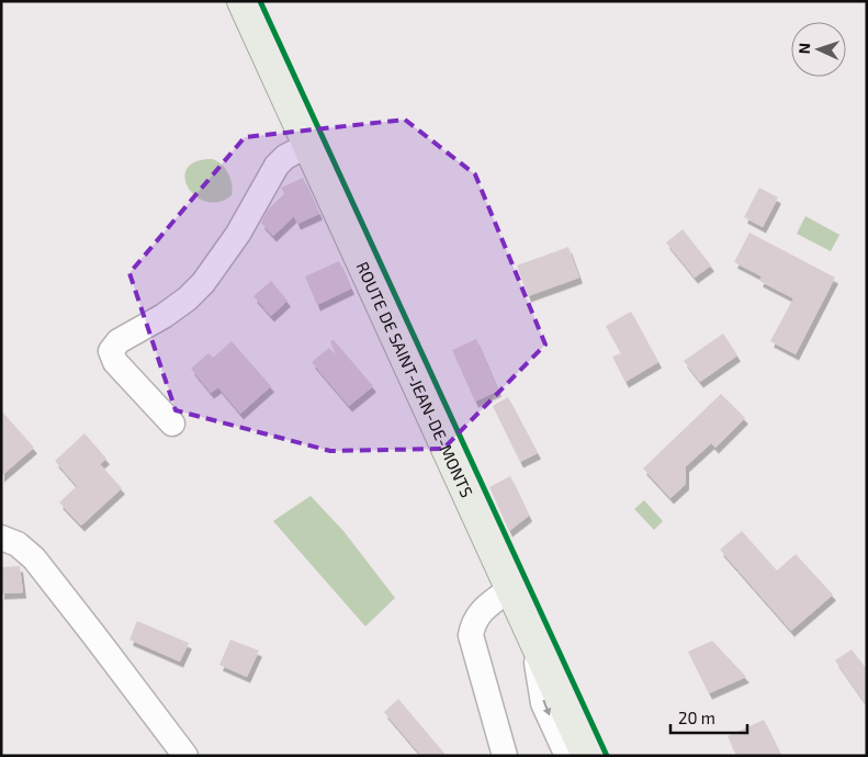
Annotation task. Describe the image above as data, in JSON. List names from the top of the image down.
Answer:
{
  "streets": {
    "main road": ["ROUTE DE SAINT-JEAN-DE-MONTS"]
  },
  "scale_bar": "20 m",
  "north": "left"
}
